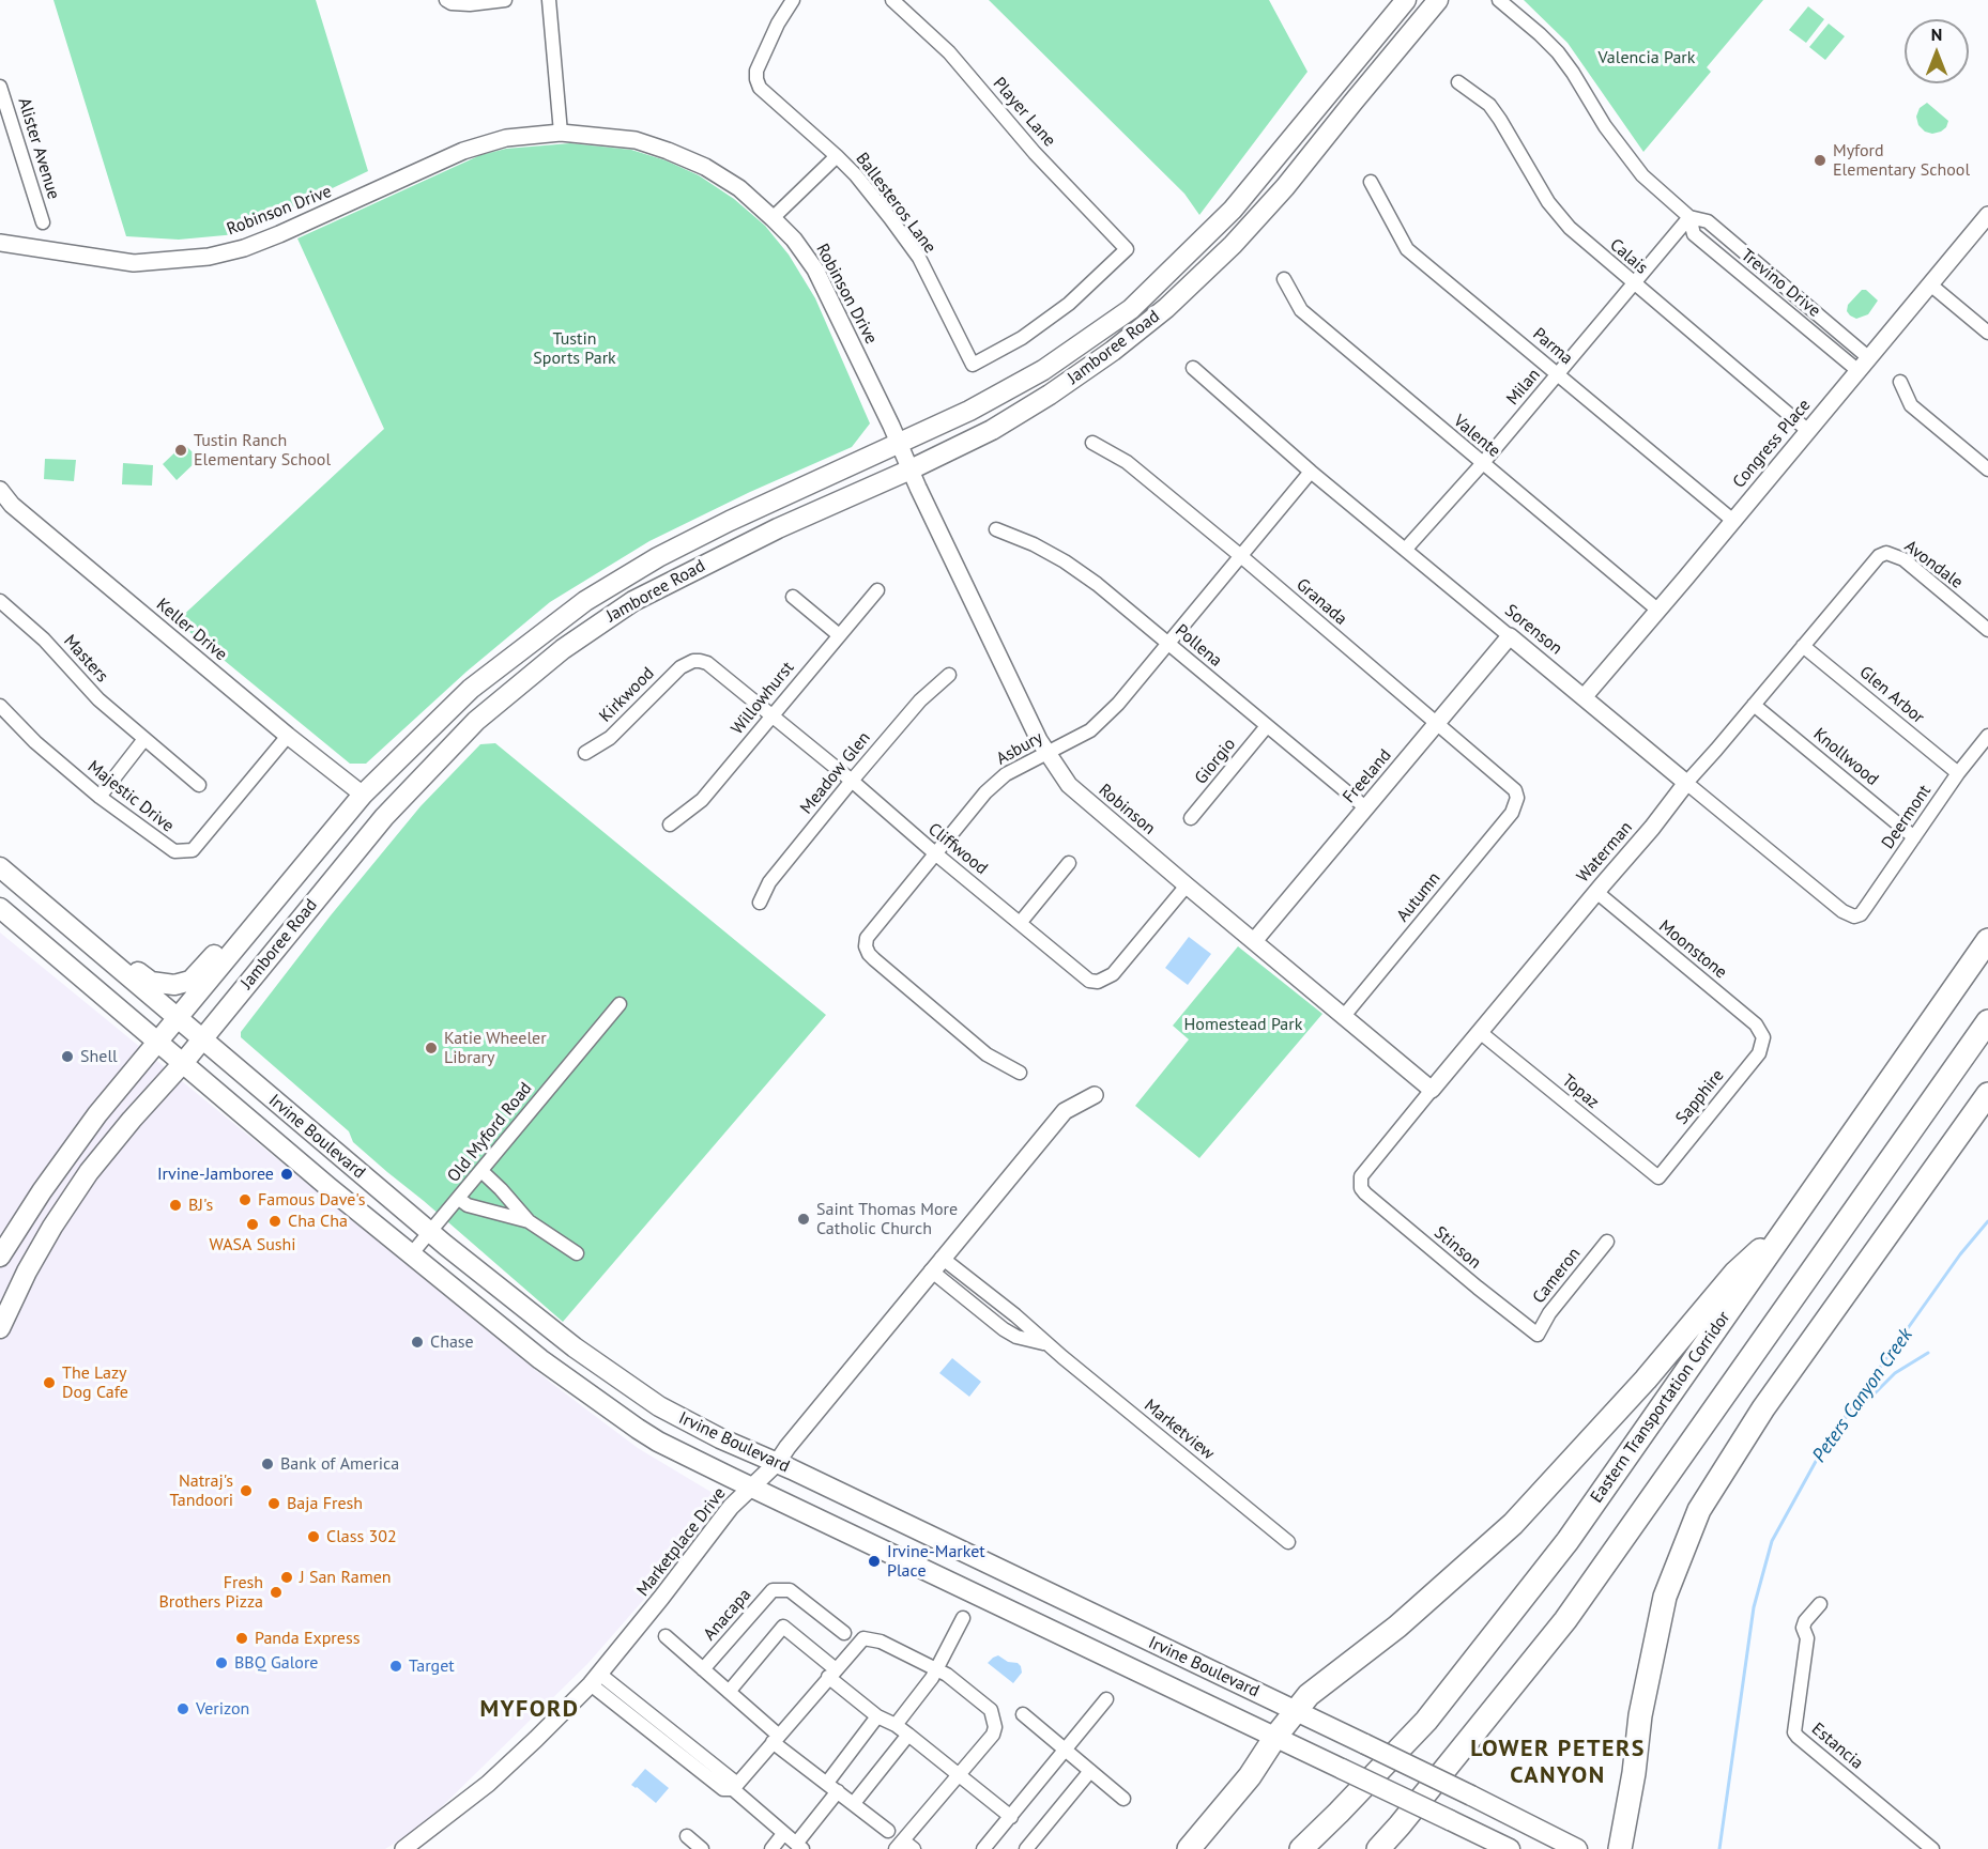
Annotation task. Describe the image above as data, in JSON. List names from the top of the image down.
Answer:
{
  "streets": {
    "highway": ["Eastern Transportation Corridor"],
    "main road": ["Jamboree Road", "Irvine Boulevard"],
    "street": [
      "Player Lane",
      "Alister Avenue",
      "Ballesteros Lane",
      "Robinson Drive",
      "Calais",
      "Trevino Drive",
      "Parma",
      "Milan",
      "Valente",
      "Congress Place",
      "Avondale",
      "Granada",
      "Keller Drive",
      "Sorenson",
      "Pollena",
      "Masters",
      "Kirkwood",
      "Glen Arbor",
      "Willowhurst",
      "Asbury",
      "Knollwood",
      "Giorgio",
      "Meadow Glen",
      "Freeland",
      "Majestic Drive",
      "Robinson",
      "Deermont",
      "Cliffwood",
      "Waterman",
      "Autumn",
      "Moonstone",
      "Topaz",
      "Sapphire",
      "Old Myford Road",
      "Stinson",
      "Cameron",
      "Marketview",
      "Marketplace Drive",
      "Anacapa",
      "Estancia"
    ]
  },
  "crossings": [
    ["Player Lane", "Ballesteros Lane"],
    ["Robinson Drive", "Jamboree Road"],
    ["Robinson Drive", "Robinson"],
    ["Calais", "Milan"],
    ["Calais", "Congress Place"],
    ["Trevino Drive", "Milan"],
    ["Trevino Drive", "Congress Place"],
    ["Parma", "Milan"],
    ["Parma", "Congress Place"],
    ["Jamboree Road", "Keller Drive"],
    ["Jamboree Road", "Robinson"],
    ["Jamboree Road", "Irvine Boulevard"],
    ["Milan", "Valente"],
    ["Milan", "Sorenson"],
    ["Valente", "Congress Place"],
    ["Congress Place", "Sorenson"],
    ["Avondale", "Waterman"],
    ["Granada", "Asbury"],
    ["Granada", "Freeland"],
    ["Granada", "Autumn"],
    ["Keller Drive", "Majestic Drive"],
    ["Sorenson", "Asbury"],
    ["Sorenson", "Freeland"],
    ["Sorenson", "Deermont"],
    ["Sorenson", "Waterman"],
    ["Pollena", "Asbury"],
    ["Pollena", "Giorgio"],
    ["Pollena", "Freeland"],
    ["Kirkwood", "Cliffwood"],
    ["Glen Arbor", "Deermont"],
    ["Glen Arbor", "Waterman"],
    ["Willowhurst", "Cliffwood"],
    ["Asbury", "Robinson"],
    ["Asbury", "Cliffwood"],
    ["Knollwood", "Deermont"],
    ["Knollwood", "Waterman"],
    ["Meadow Glen", "Cliffwood"],
    ["Freeland", "Robinson"],
    ["Robinson", "Cliffwood"],
    ["Robinson", "Waterman"],
    ["Robinson", "Autumn"],
    ["Waterman", "Moonstone"],
    ["Waterman", "Topaz"],
    ["Waterman", "Stinson"],
    ["Moonstone", "Sapphire"],
    ["Topaz", "Sapphire"],
    ["Old Myford Road", "Irvine Boulevard"],
    ["Irvine Boulevard", "Marketplace Drive"],
    ["Stinson", "Cameron"],
    ["Marketview", "Marketplace Drive"]
  ],
  "districts": ["MYFORD", "LOWER PETERS CANYON"],
  "water": ["Peters Canyon Creek"],
  "parks": ["Valencia Park", "Tustin Sports Park", "Homestead Park"],
  "places": [
    "Myford Elementary School",
    "Tustin Ranch Elementary School",
    "Katie Wheeler Library",
    "Shell",
    "Irvine-Jamboree",
    "Famous Dave's",
    "BJ's",
    "Saint Thomas More Catholic Church",
    "Cha Cha",
    "WASA Sushi",
    "Chase",
    "The Lazy Dog Cafe",
    "Bank of America",
    "Natraj's Tandoori",
    "Baja Fresh",
    "Class 302",
    "Irvine-Market Place",
    "J San Ramen",
    "Fresh Brothers Pizza",
    "Panda Express",
    "BBQ Galore",
    "Target",
    "Verizon"
  ],
  "north": "top"
}
